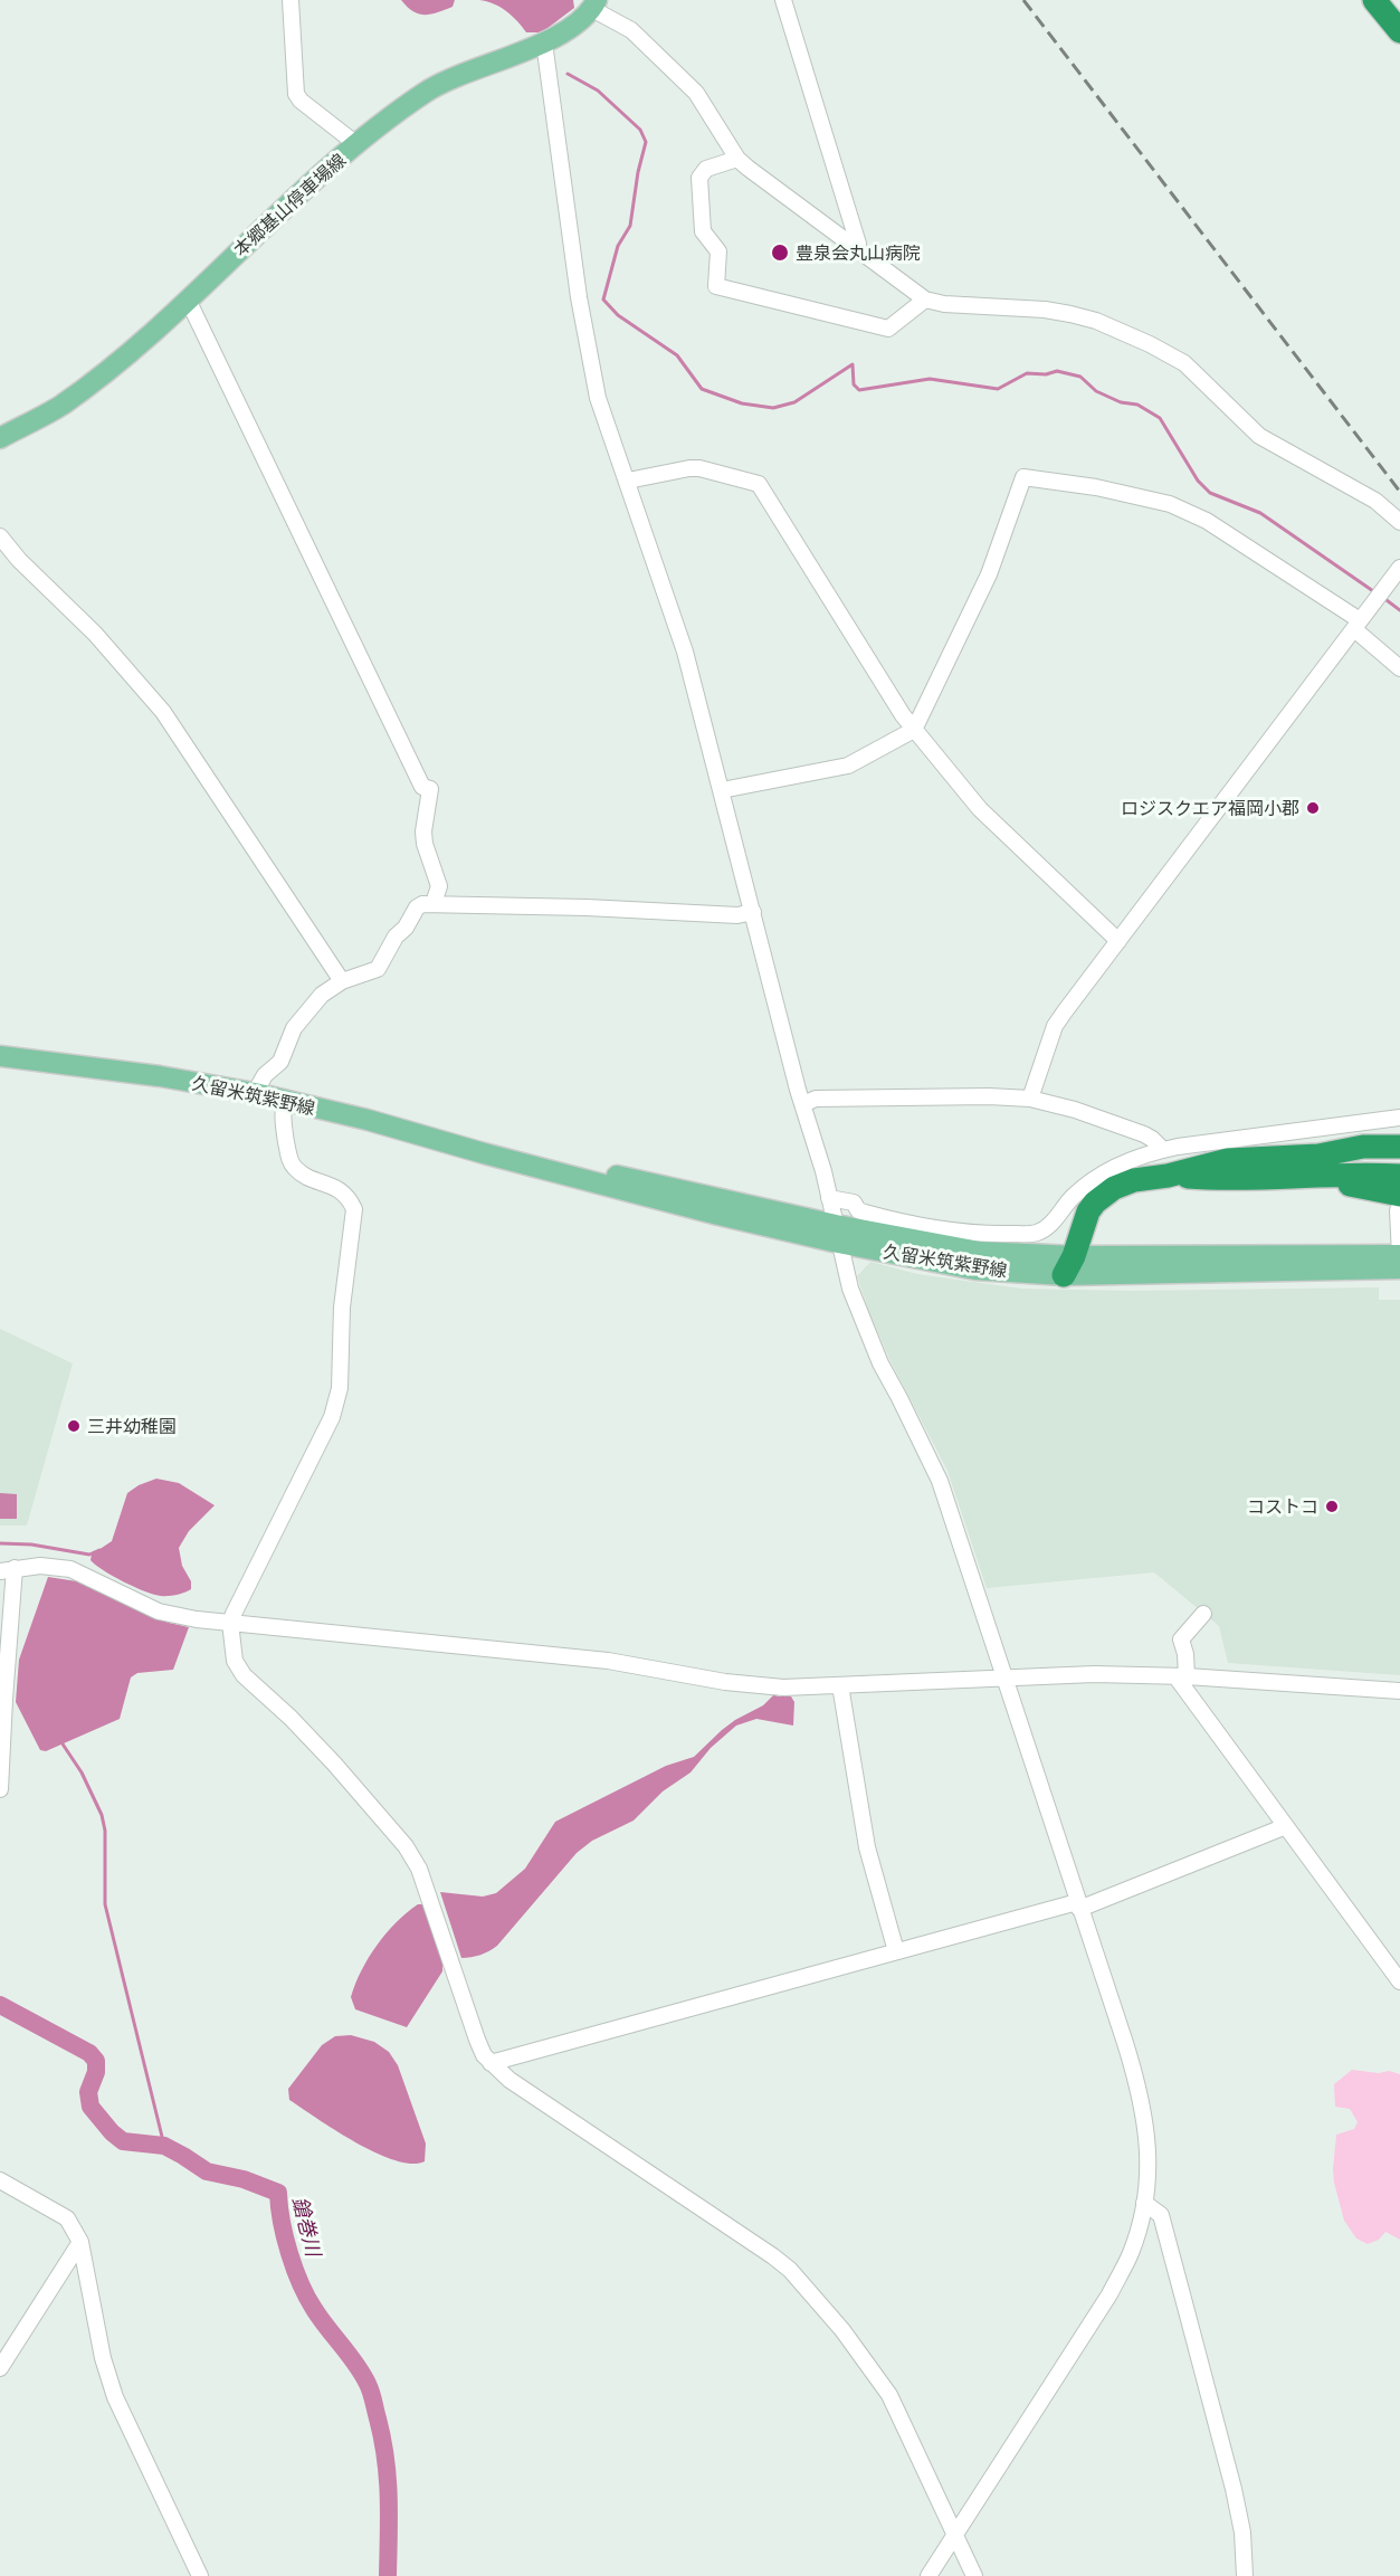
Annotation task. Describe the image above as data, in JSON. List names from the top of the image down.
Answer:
{
  "streets": {
    "main road": ["本郷基山停車場線", "久留米筑紫野線"]
  },
  "water": ["鎗巻川"],
  "places": [
    "豊泉会丸山病院",
    "ロジスクエア福岡小郡",
    "三井幼稚園",
    "コストコ"
  ]
}
